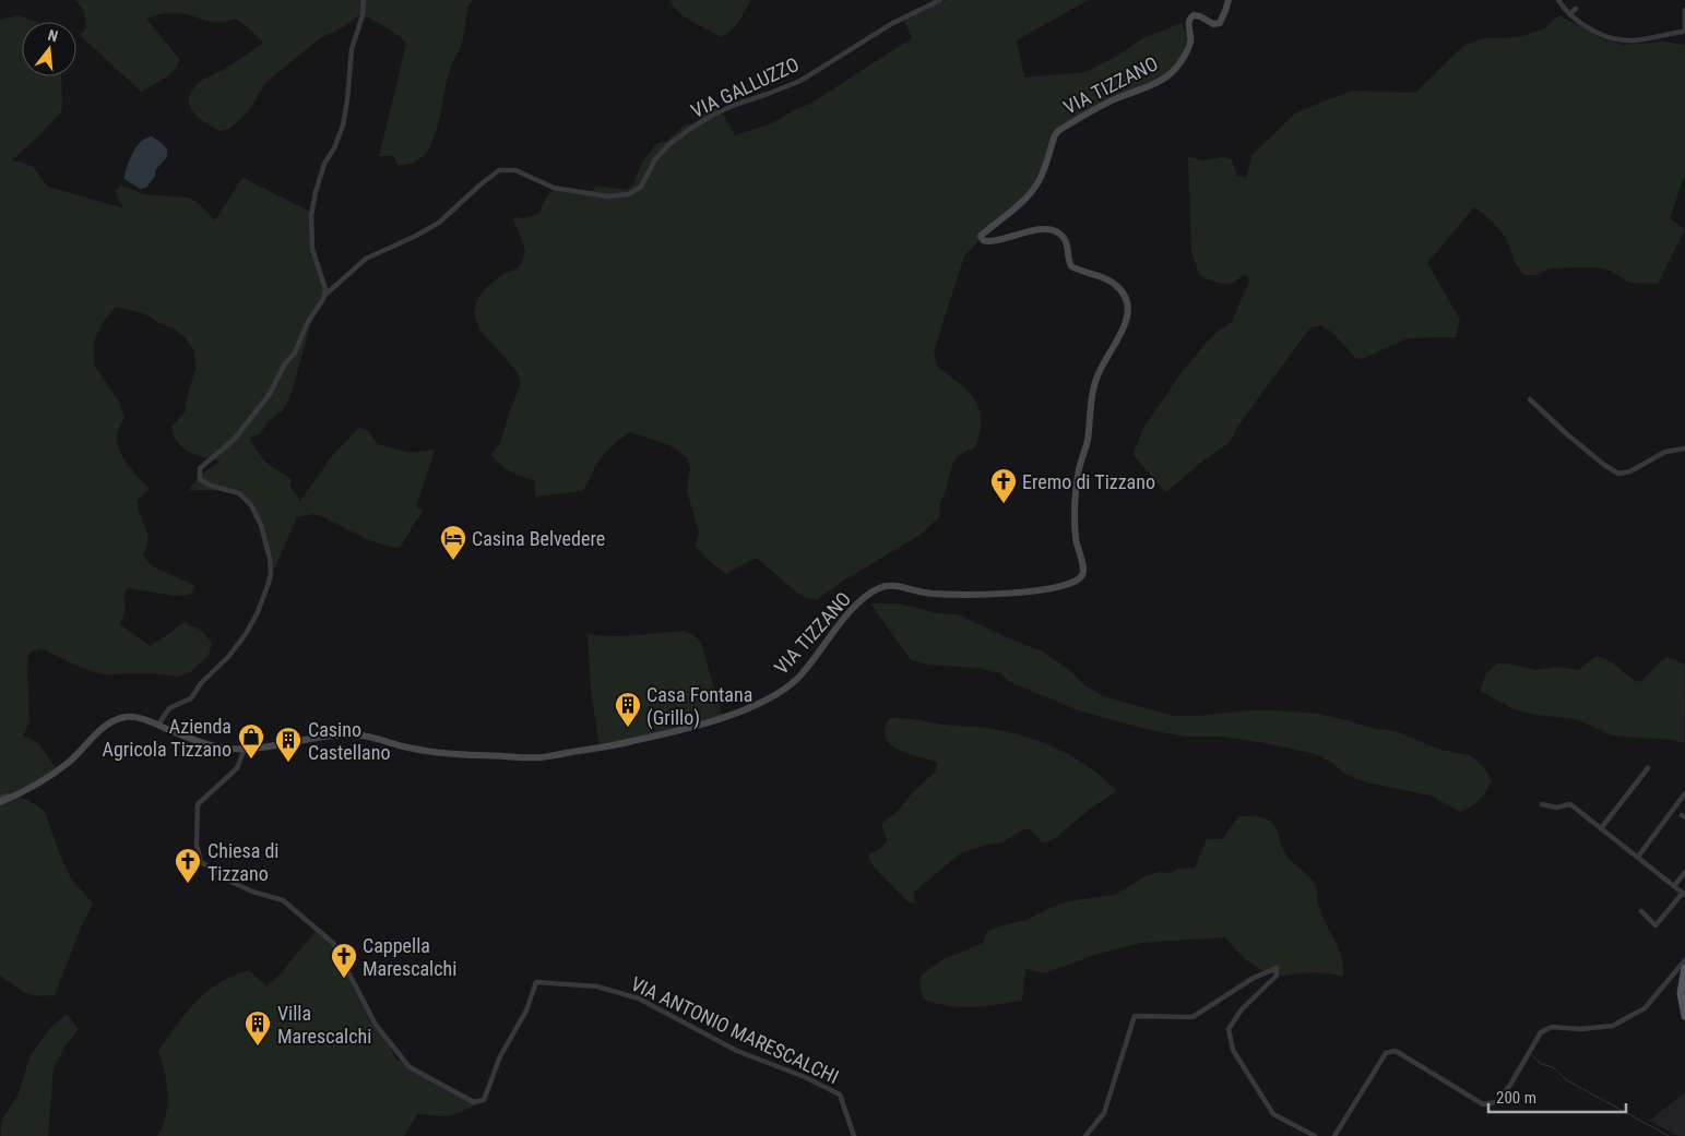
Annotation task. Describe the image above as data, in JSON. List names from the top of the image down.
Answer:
{
  "streets": {
    "street": ["VIA TIZZANO", "VIA GALLUZZO", "VIA ANTONIO MARESCALCHI"]
  },
  "crossings": [
    ["VIA TIZZANO", "VIA GALLUZZO"],
    ["VIA TIZZANO", "VIA ANTONIO MARESCALCHI"]
  ],
  "places": {
    "church": ["Eremo di Tizzano", "Chiesa di Tizzano", "Cappella Marescalchi"],
    "hotel": ["Casina Belvedere"],
    "building": ["Casa Fontana (Grillo)", "Casino Castellano", "Villa Marescalchi"],
    "shop": ["Azienda Agricola Tizzano"]
  },
  "scale_bar": "200 m",
  "north": "top"
}
